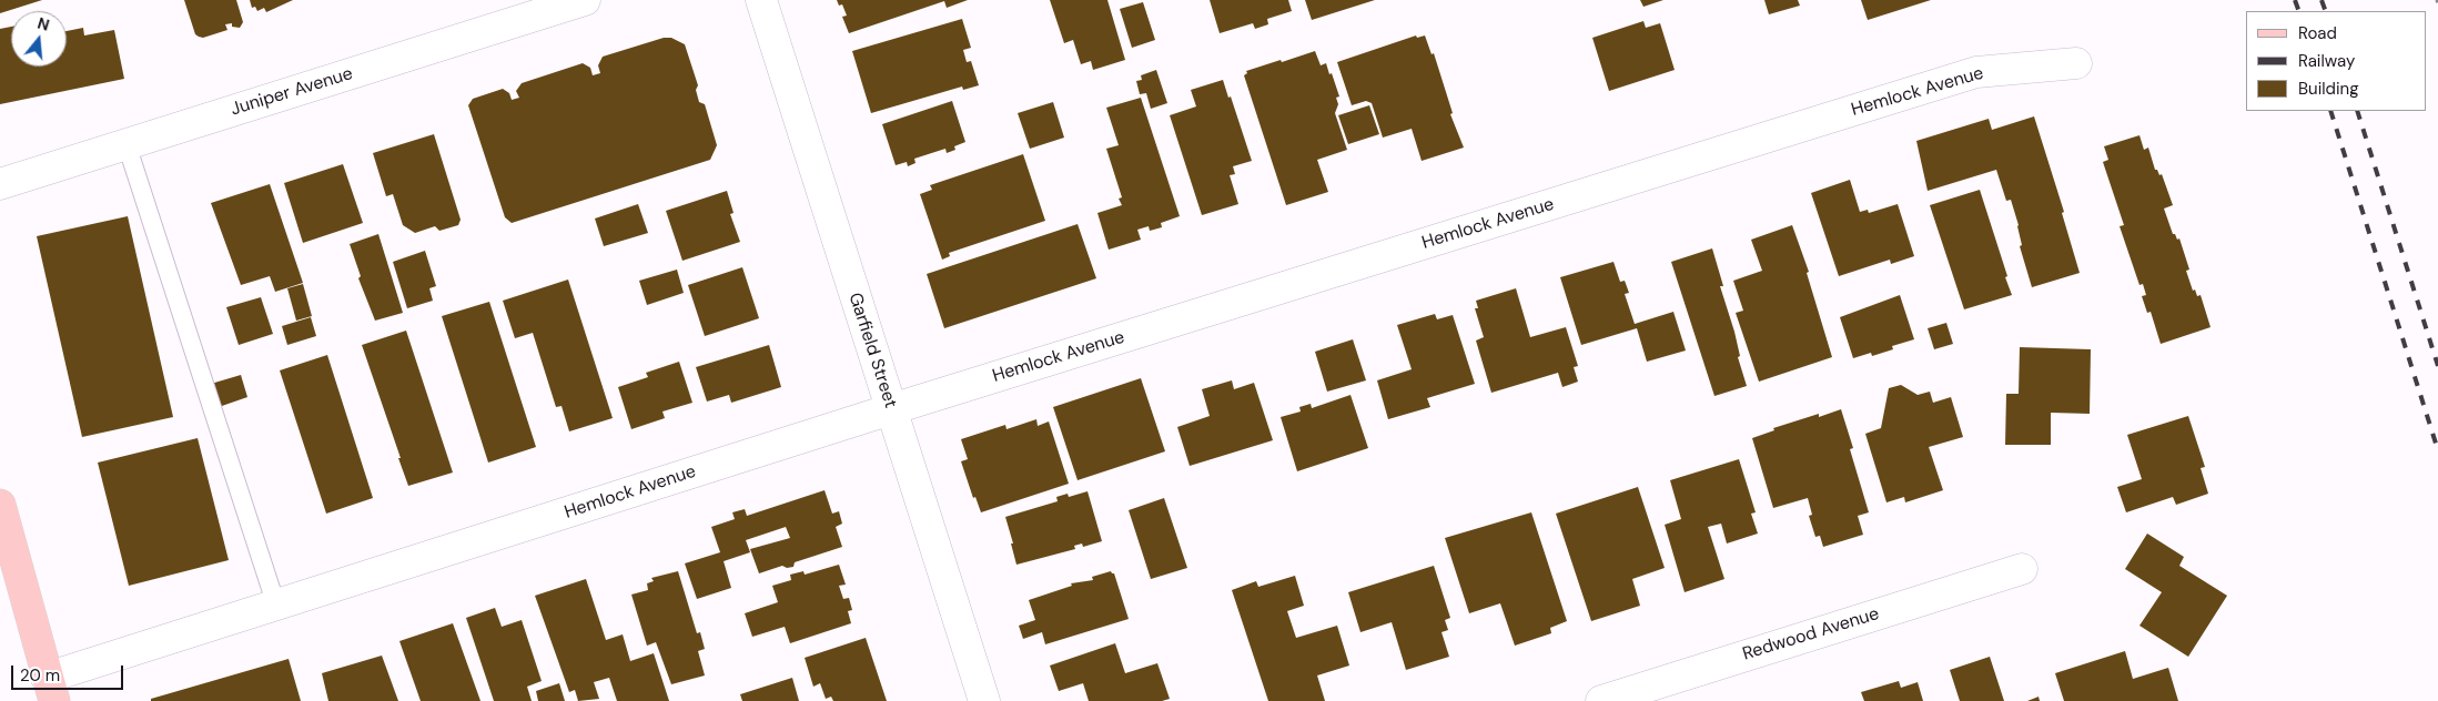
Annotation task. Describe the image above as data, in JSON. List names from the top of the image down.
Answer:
{
  "streets": {
    "street": [
      "Juniper Avenue",
      "Hemlock Avenue",
      "Garfield Street",
      "Redwood Avenue"
    ]
  },
  "crossings": [
    ["Hemlock Avenue", "Garfield Street"]
  ],
  "legend": ["Road", "Railway", "Building"],
  "scale_bar": "20 m",
  "north": "top"
}
